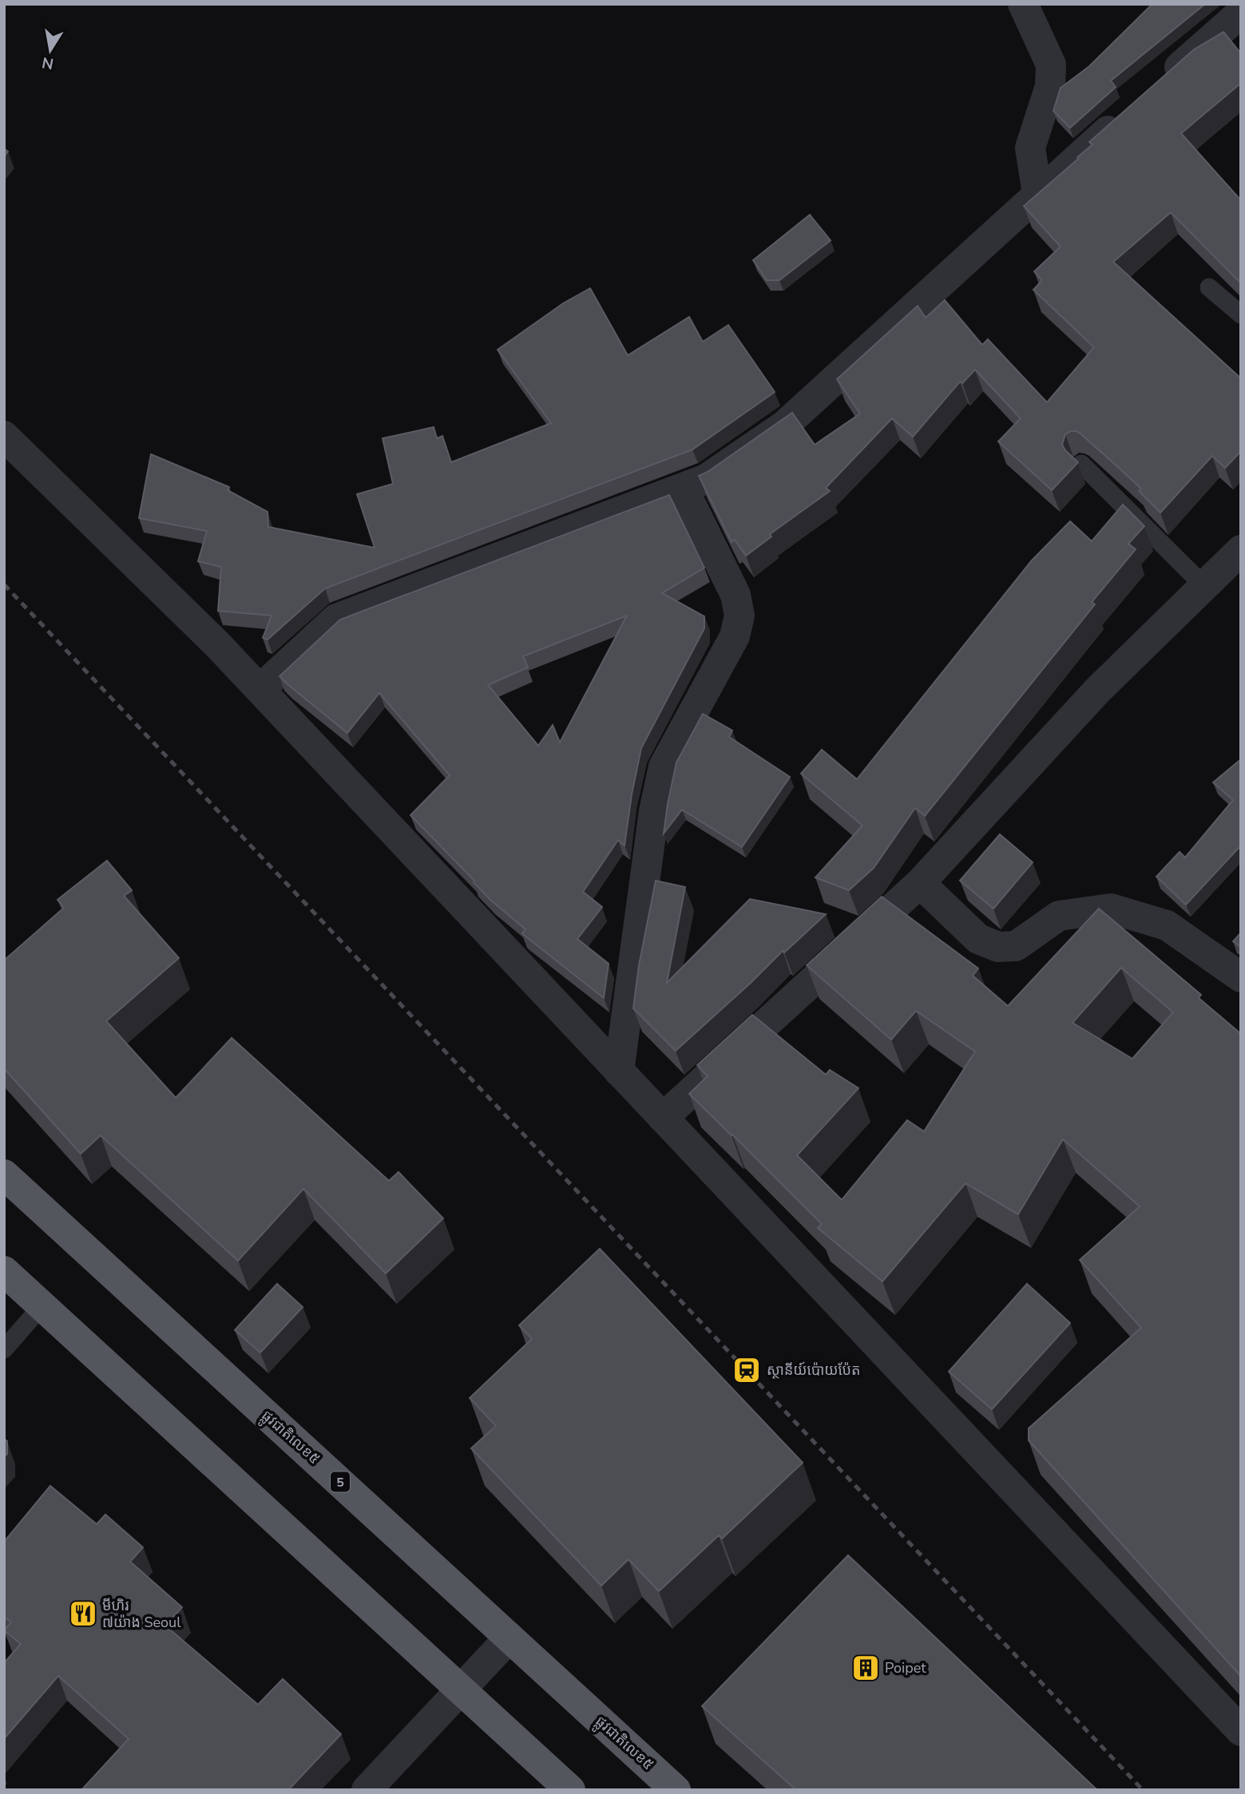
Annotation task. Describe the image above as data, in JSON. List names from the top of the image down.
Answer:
{
  "streets": {
    "highway": ["ផ្លូវជាតិលេខ៥", "5"]
  },
  "places": {
    "station": ["ស្ថានីយ៍ប៉ោយប៉ែត"],
    "restaurant": ["មីហិរ ៧យ៉ាង Seoul"],
    "building": ["Poipet"]
  },
  "north": "bottom"
}
